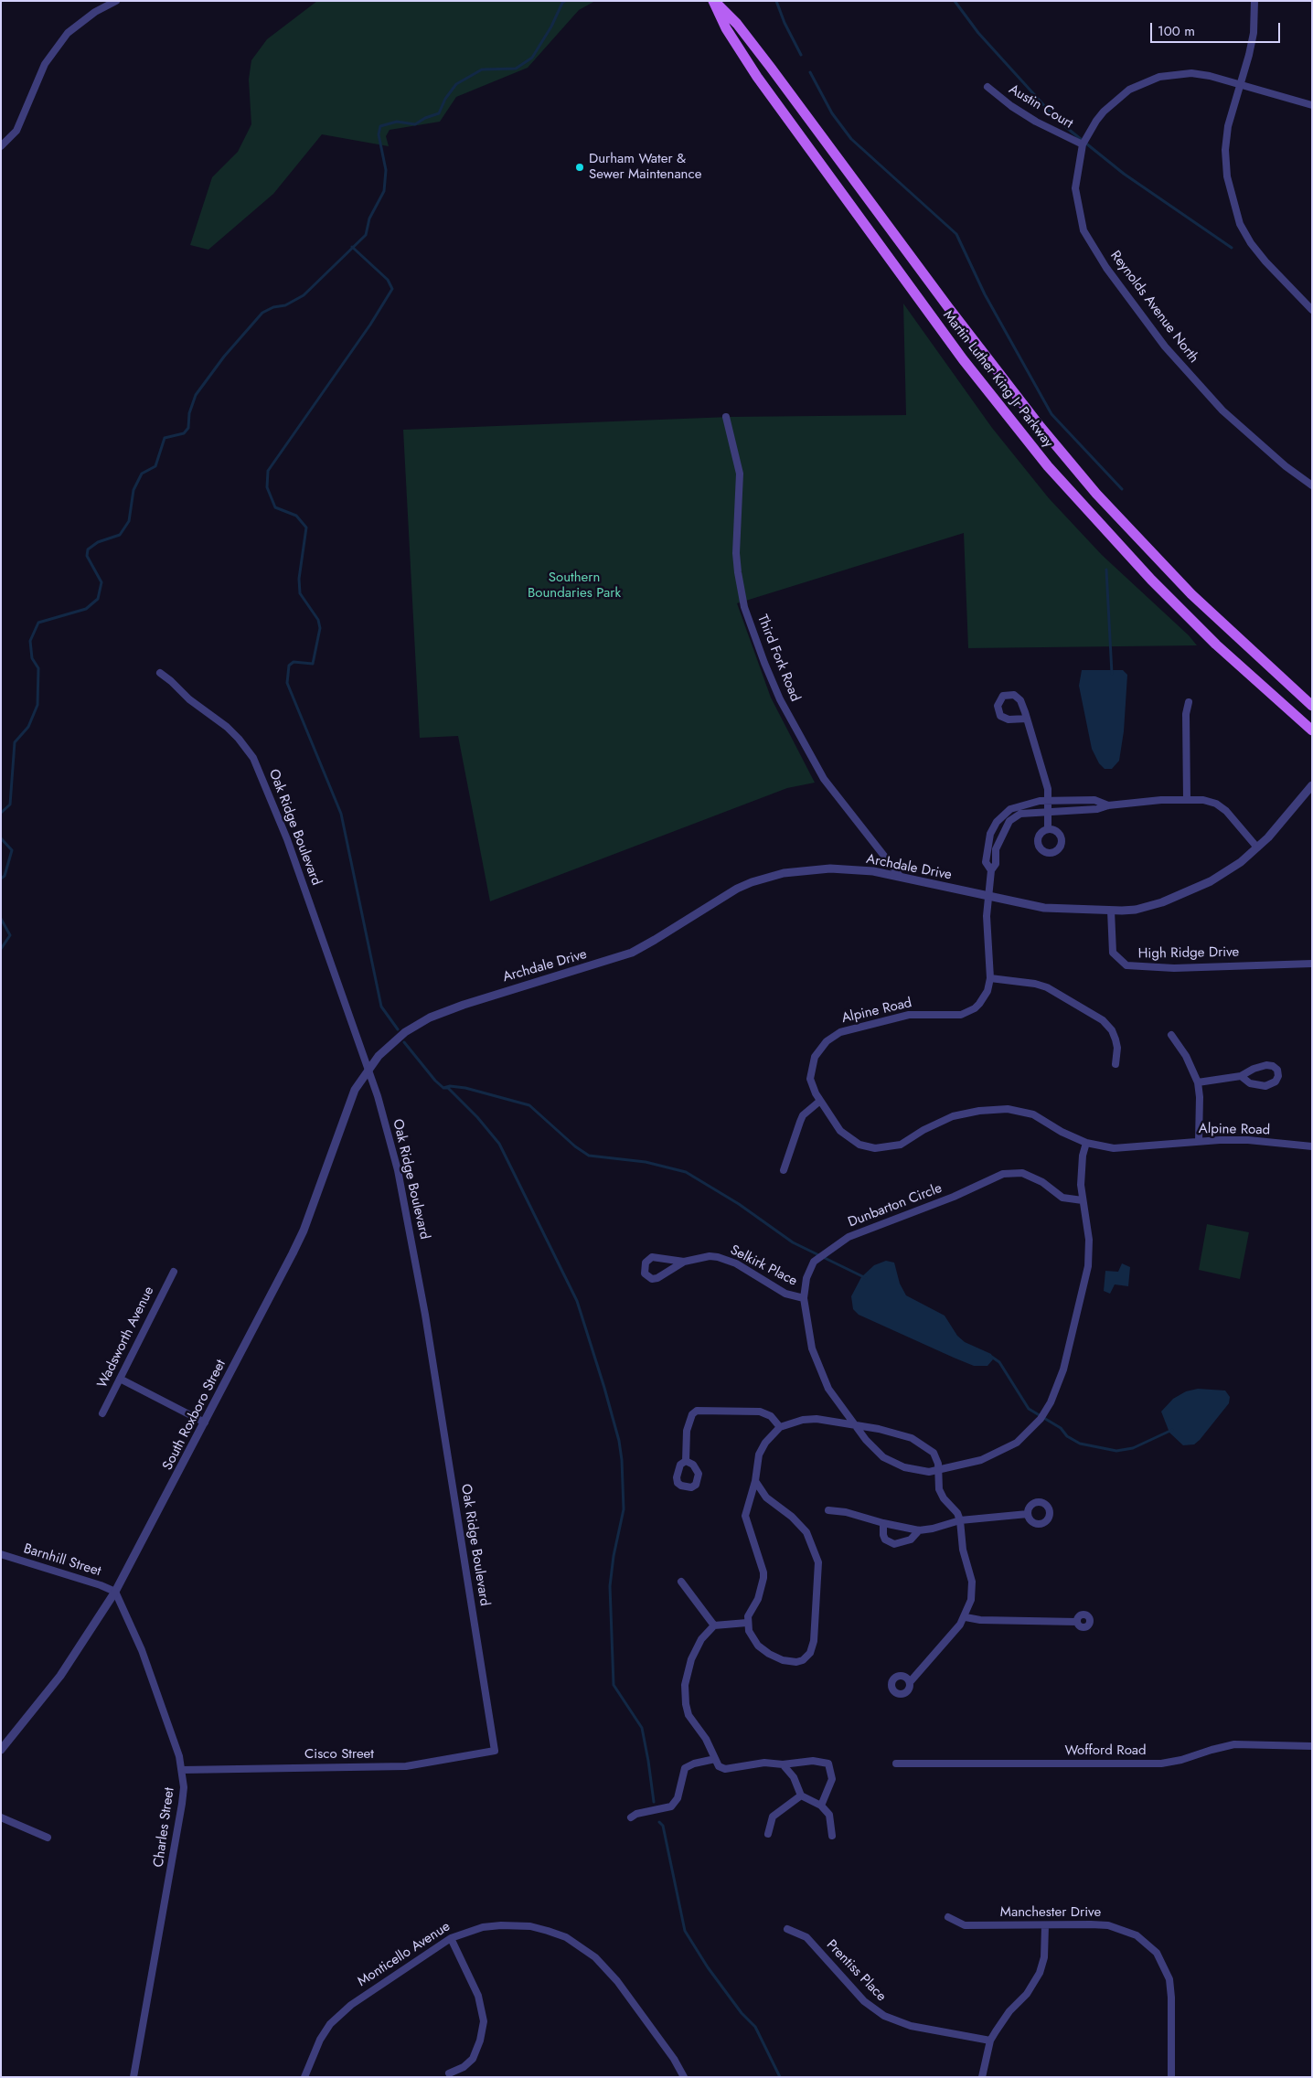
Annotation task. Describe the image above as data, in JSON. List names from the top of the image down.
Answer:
{
  "streets": {
    "main road": ["Martin Luther King Jr Parkway"],
    "street": [
      "Austin Court",
      "Reynolds Avenue North",
      "Third Fork Road",
      "Oak Ridge Boulevard",
      "Archdale Drive",
      "High Ridge Drive",
      "Alpine Road",
      "Dunbarton Circle",
      "Selkirk Place",
      "Wadsworth Avenue",
      "South Roxboro Street",
      "Barnhill Street",
      "Wofford Road",
      "Cisco Street",
      "Charles Street",
      "Manchester Drive",
      "Monticello Avenue",
      "Prentiss Place"
    ]
  },
  "crossings": [
    ["Austin Court", "Reynolds Avenue North"],
    ["Third Fork Road", "Archdale Drive"],
    ["Oak Ridge Boulevard", "Archdale Drive"],
    ["Oak Ridge Boulevard", "South Roxboro Street"],
    ["Oak Ridge Boulevard", "Cisco Street"],
    ["Archdale Drive", "High Ridge Drive"],
    ["Archdale Drive", "Alpine Road"],
    ["Archdale Drive", "South Roxboro Street"],
    ["Alpine Road", "Dunbarton Circle"],
    ["Dunbarton Circle", "Selkirk Place"],
    ["South Roxboro Street", "Barnhill Street"],
    ["South Roxboro Street", "Charles Street"],
    ["Barnhill Street", "Charles Street"],
    ["Cisco Street", "Charles Street"]
  ],
  "parks": ["Southern Boundaries Park"],
  "places": ["Durham Water & Sewer Maintenance"],
  "scale_bar": "100 m"
}
